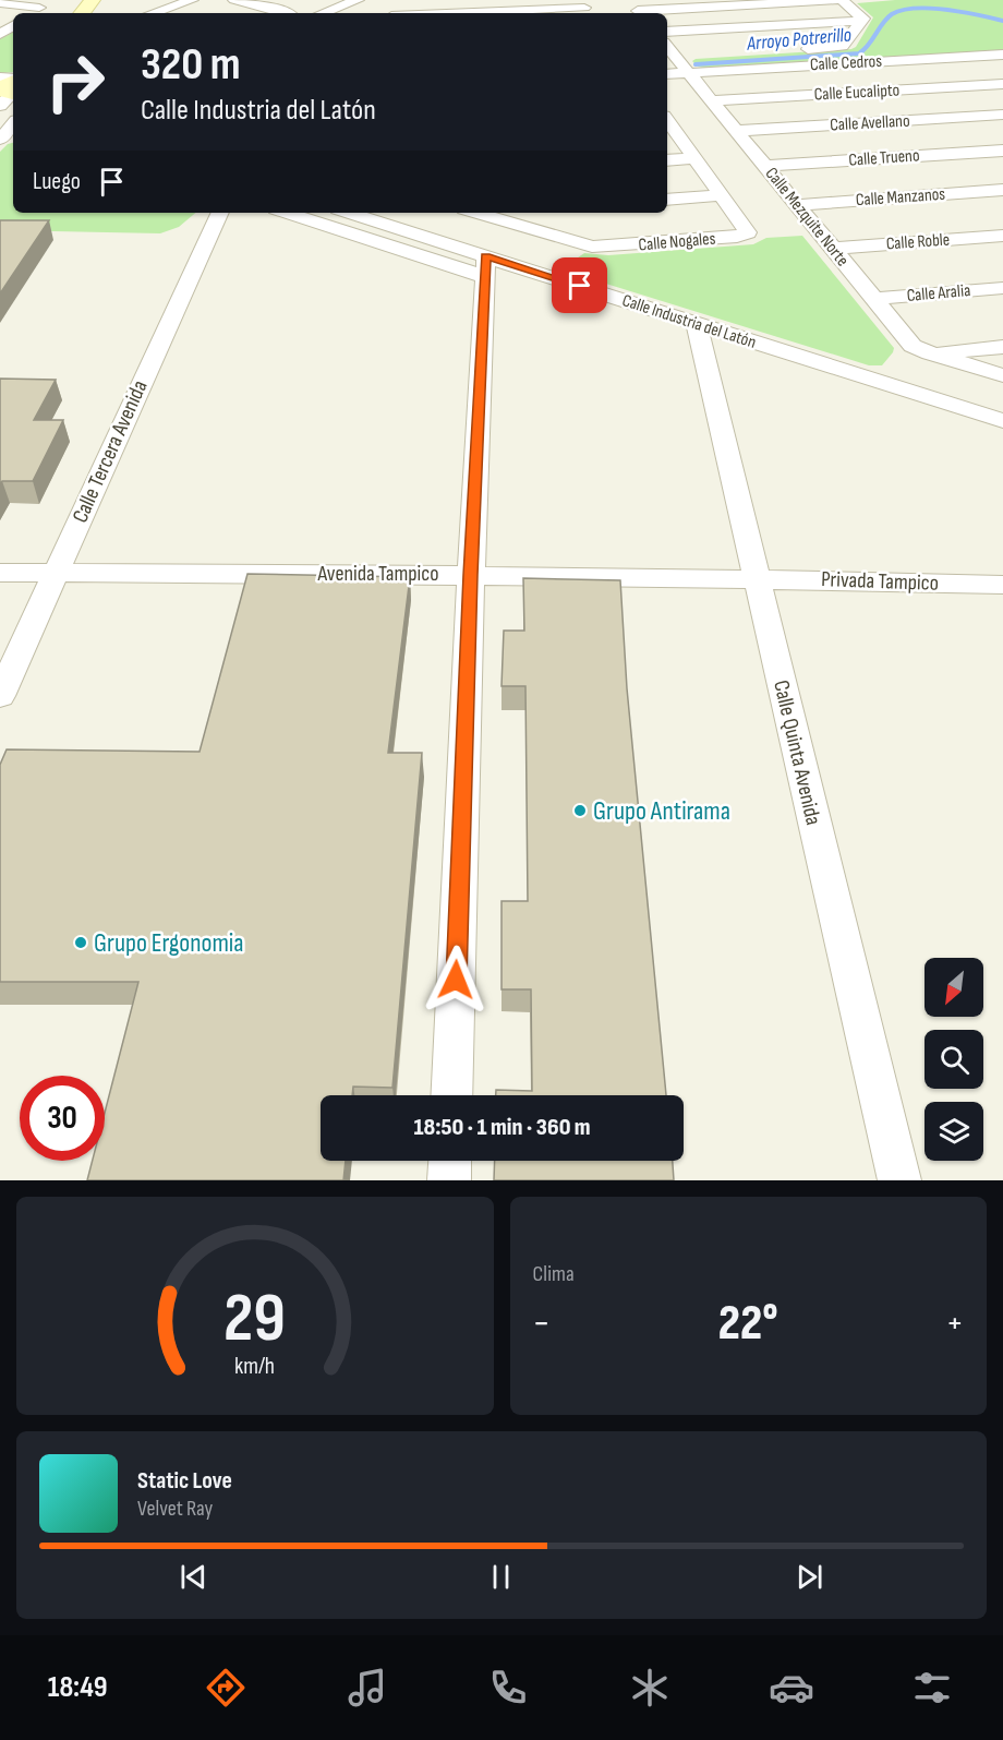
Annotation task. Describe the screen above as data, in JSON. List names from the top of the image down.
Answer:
{
  "streets": {
    "street": [
      "Calle Cedros",
      "Calle Eucalipto",
      "Calle Avellano",
      "Calle Trueno",
      "Calle Manzanos",
      "Calle Mezquite Norte",
      "Calle Nogales",
      "Calle Roble",
      "Calle Aralia",
      "Calle Industria del Latón",
      "Calle Tercera Avenida",
      "Avenida Tampico",
      "Privada Tampico",
      "Calle Quinta Avenida"
    ]
  },
  "crossings": [
    ["Calle Cedros", "Calle Mezquite Norte"],
    ["Calle Eucalipto", "Calle Mezquite Norte"],
    ["Calle Avellano", "Calle Mezquite Norte"],
    ["Calle Trueno", "Calle Mezquite Norte"],
    ["Calle Manzanos", "Calle Mezquite Norte"],
    ["Calle Mezquite Norte", "Calle Roble"],
    ["Calle Mezquite Norte", "Calle Aralia"],
    ["Calle Industria del Latón", "Calle Quinta Avenida"],
    ["Calle Tercera Avenida", "Avenida Tampico"],
    ["Avenida Tampico", "Privada Tampico"],
    ["Avenida Tampico", "Calle Quinta Avenida"],
    ["Privada Tampico", "Calle Quinta Avenida"]
  ],
  "water": ["Arroyo Potrerillo"],
  "places": ["Grupo Antirama", "Grupo Ergonomia"],
  "north": "bottom left",
  "page": {
    "turn": ["320 m", "Calle Industria del Latón"],
    "then": "Luego",
    "limit": "30",
    "trip": "18:50 · 1 min · 360 m",
    "tile": "Clima",
    "heat": ["−", "22°", "+"],
    "song": ["Static Love", "Velvet Ray"],
    "tabs": "18:49",
    "gauge": ["29", "km/h"]
  }
}
